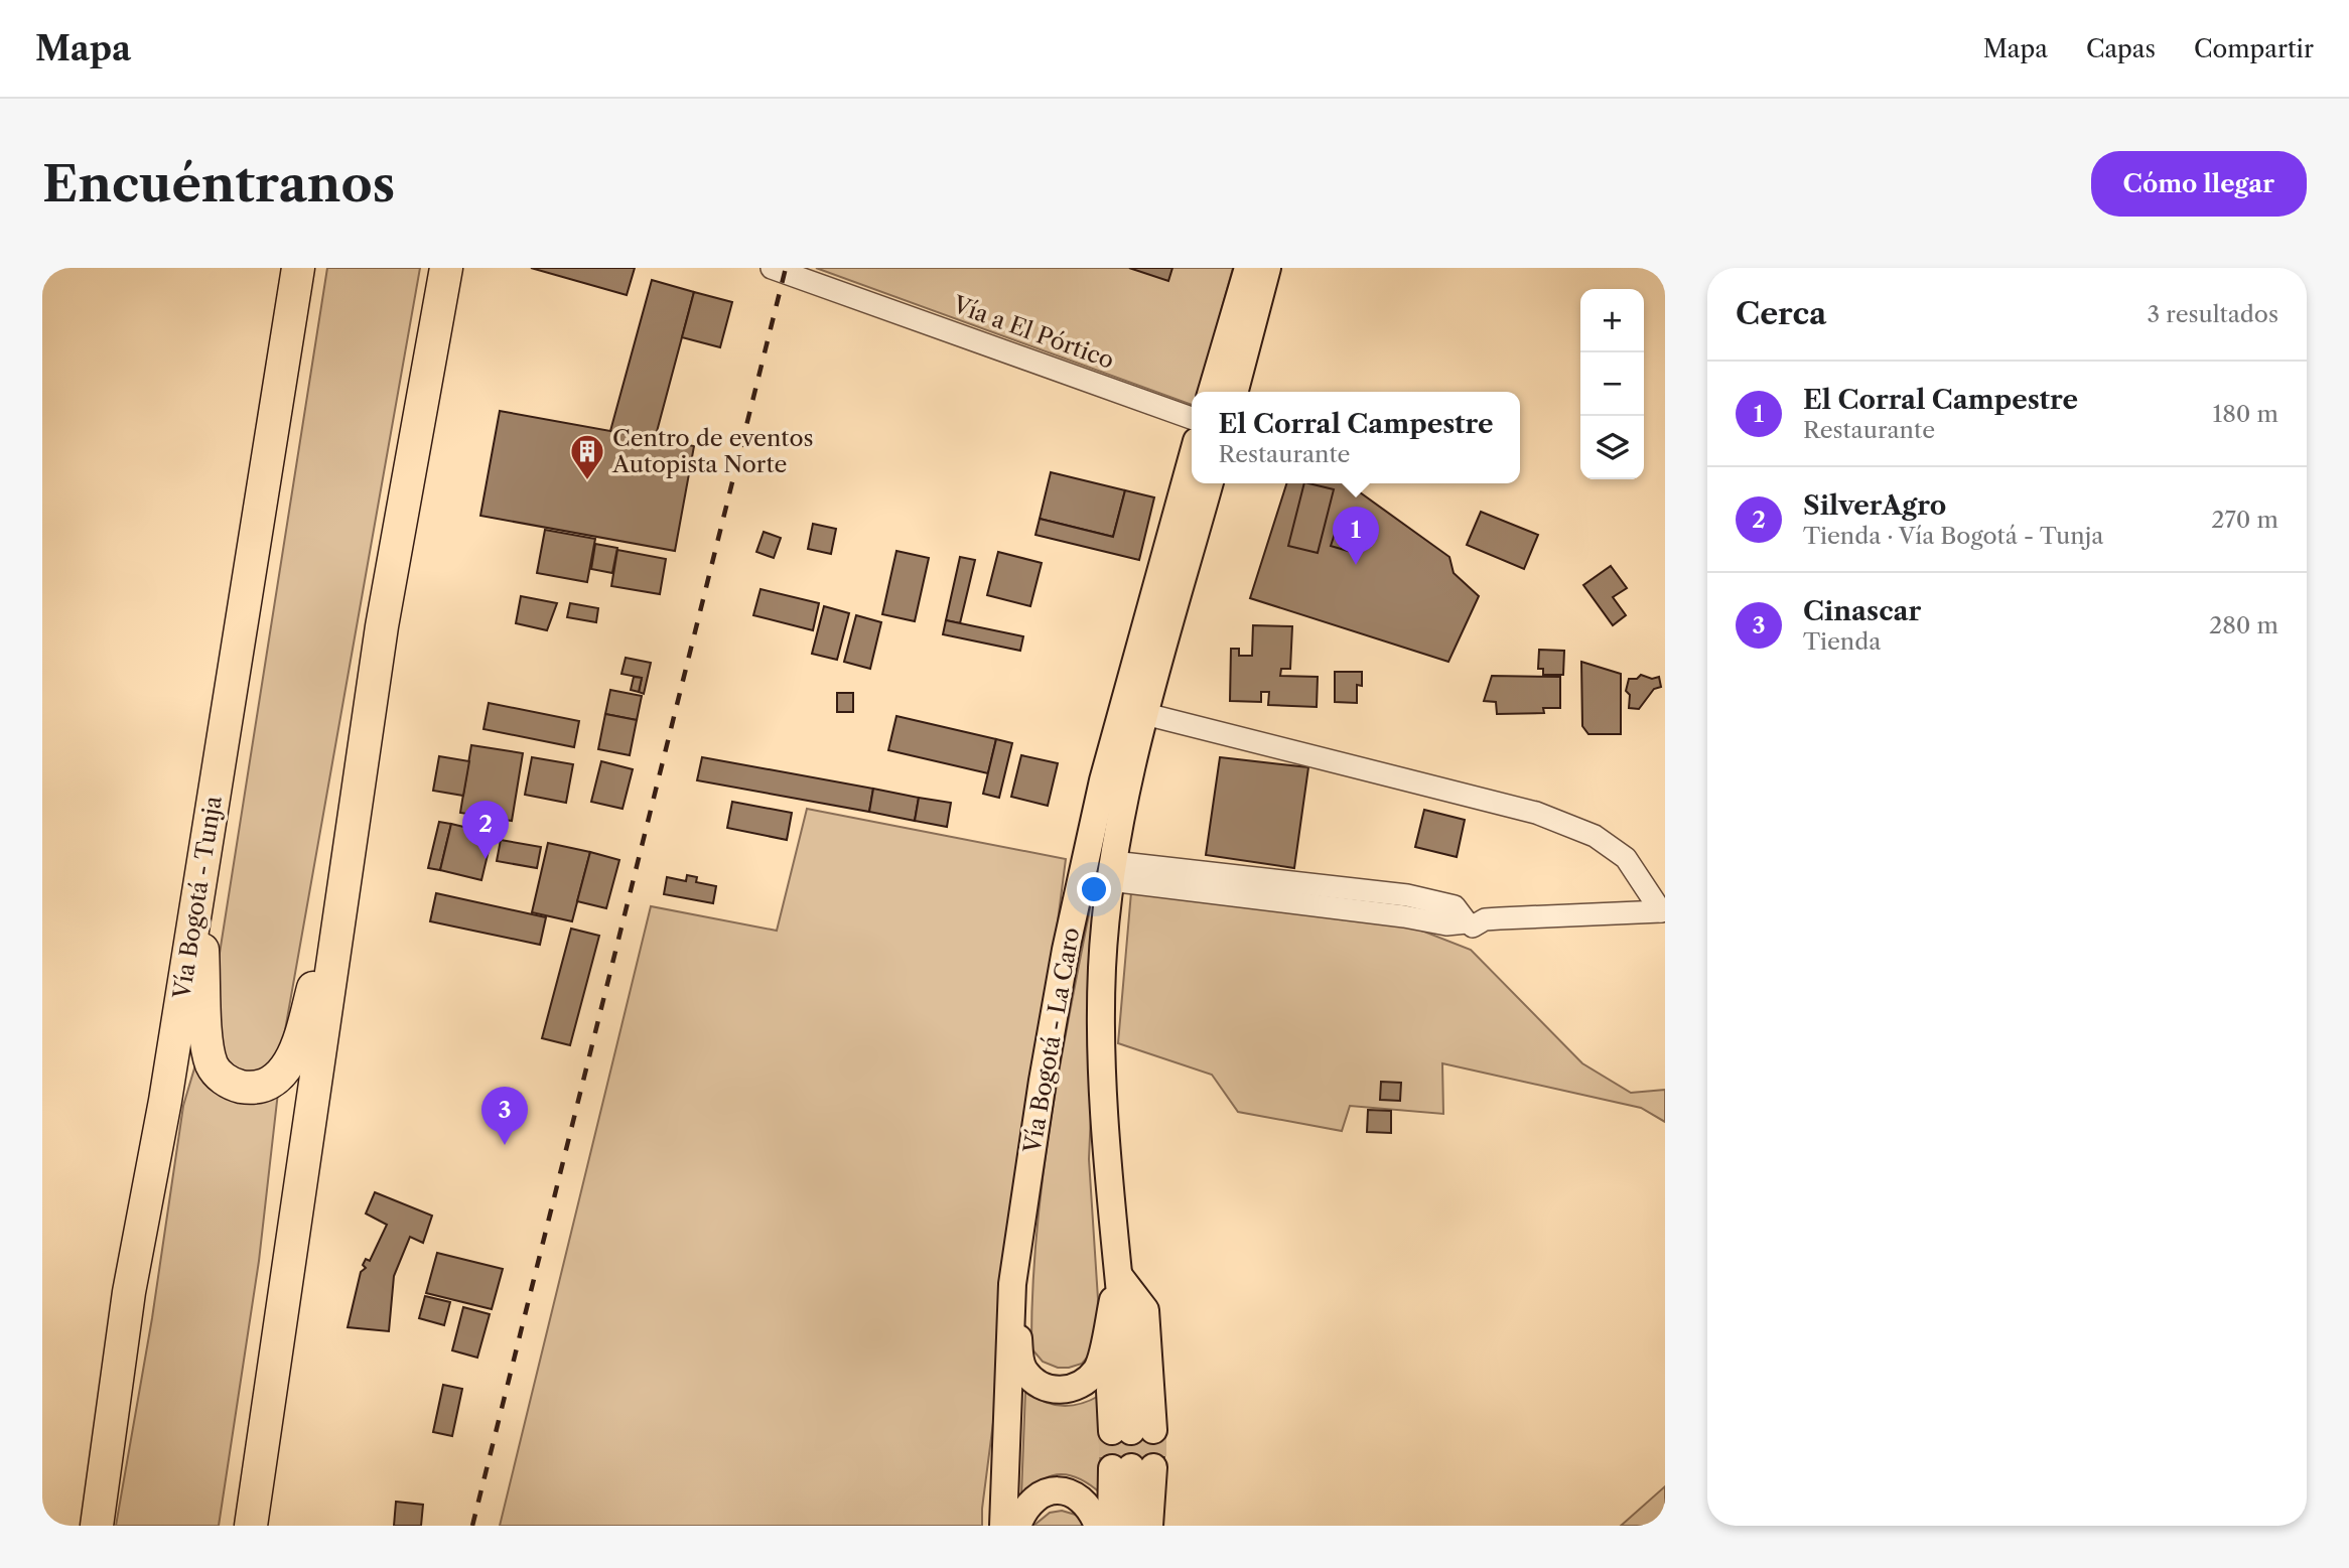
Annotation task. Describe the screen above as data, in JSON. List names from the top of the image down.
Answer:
{
  "streets": {
    "highway": ["Vía Bogotá - Tunja"],
    "main road": ["Vía Bogotá - La Caro"],
    "street": ["Vía a El Pórtico"]
  },
  "places": {
    "building": ["Centro de eventos Autopista Norte"]
  },
  "page": {
    "header": "Mapa",
    "nav": ["Mapa", "Capas", "Compartir"],
    "buttons": "Cómo llegar",
    "title": "Encuéntranos",
    "heading": ["Cerca", "3 resultados"],
    "map_buttons": ["+", "−"],
    "list": [
      {
        "mark": "1",
        "name": "El Corral Campestre",
        "note": "Restaurante",
        "value": "180 m"
      },
      {
        "mark": "2",
        "name": "SilverAgro",
        "note": "Tienda · Vía Bogotá - Tunja",
        "value": "270 m"
      },
      {
        "mark": "3",
        "name": "Cinascar",
        "note": "Tienda",
        "value": "280 m"
      }
    ],
    "popup": ["El Corral Campestre", "Restaurante"],
    "pins": ["1", "2", "3"]
  }
}
